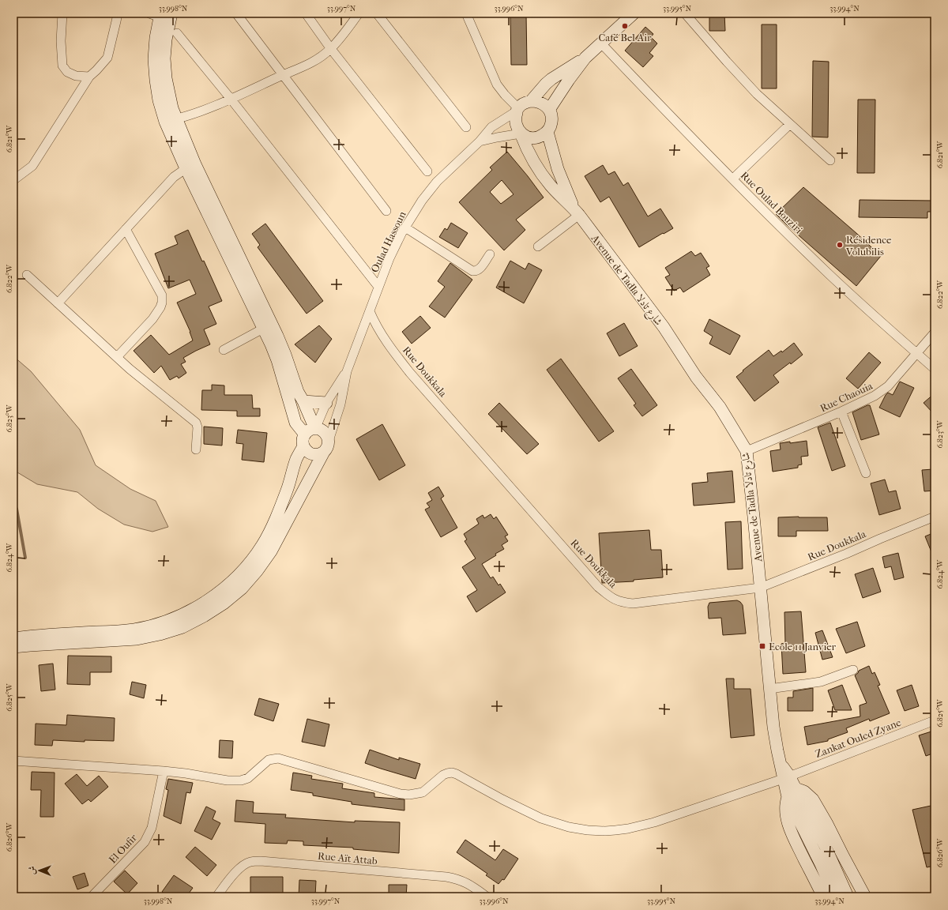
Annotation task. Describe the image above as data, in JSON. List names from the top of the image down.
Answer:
{
  "streets": {
    "main road": ["Avenue de Tadla شارع تادلا"],
    "street": [
      "Rue Oulad Bouziri",
      "Oulad Hassoun",
      "Rue Doukkala",
      "Rue Chaouia",
      "Zankat Ouled Zyane",
      "El Oufir",
      "Rue Aït Attab"
    ]
  },
  "crossings": [
    ["Rue Oulad Bouziri", "Rue Chaouia"],
    ["Oulad Hassoun", "Avenue de Tadla شارع تادلا"],
    ["Oulad Hassoun", "Rue Doukkala"],
    ["Avenue de Tadla شارع تادلا", "Rue Doukkala"],
    ["Avenue de Tadla شارع تادلا", "Rue Chaouia"],
    ["Avenue de Tadla شارع تادلا", "Zankat Ouled Zyane"],
    ["Zankat Ouled Zyane", "El Oufir"]
  ],
  "places": {
    "other": ["Café Bel Air", "Résidence Volubilis"],
    "transit": ["Ecole 11 Janvier"]
  },
  "north": "left",
  "coordinates": [
    "33.998°N",
    "33.997°N",
    "33.996°N",
    "33.995°N",
    "33.994°N",
    "6.821°W",
    "6.822°W",
    "6.823°W",
    "6.824°W",
    "6.825°W",
    "6.826°W"
  ]
}
